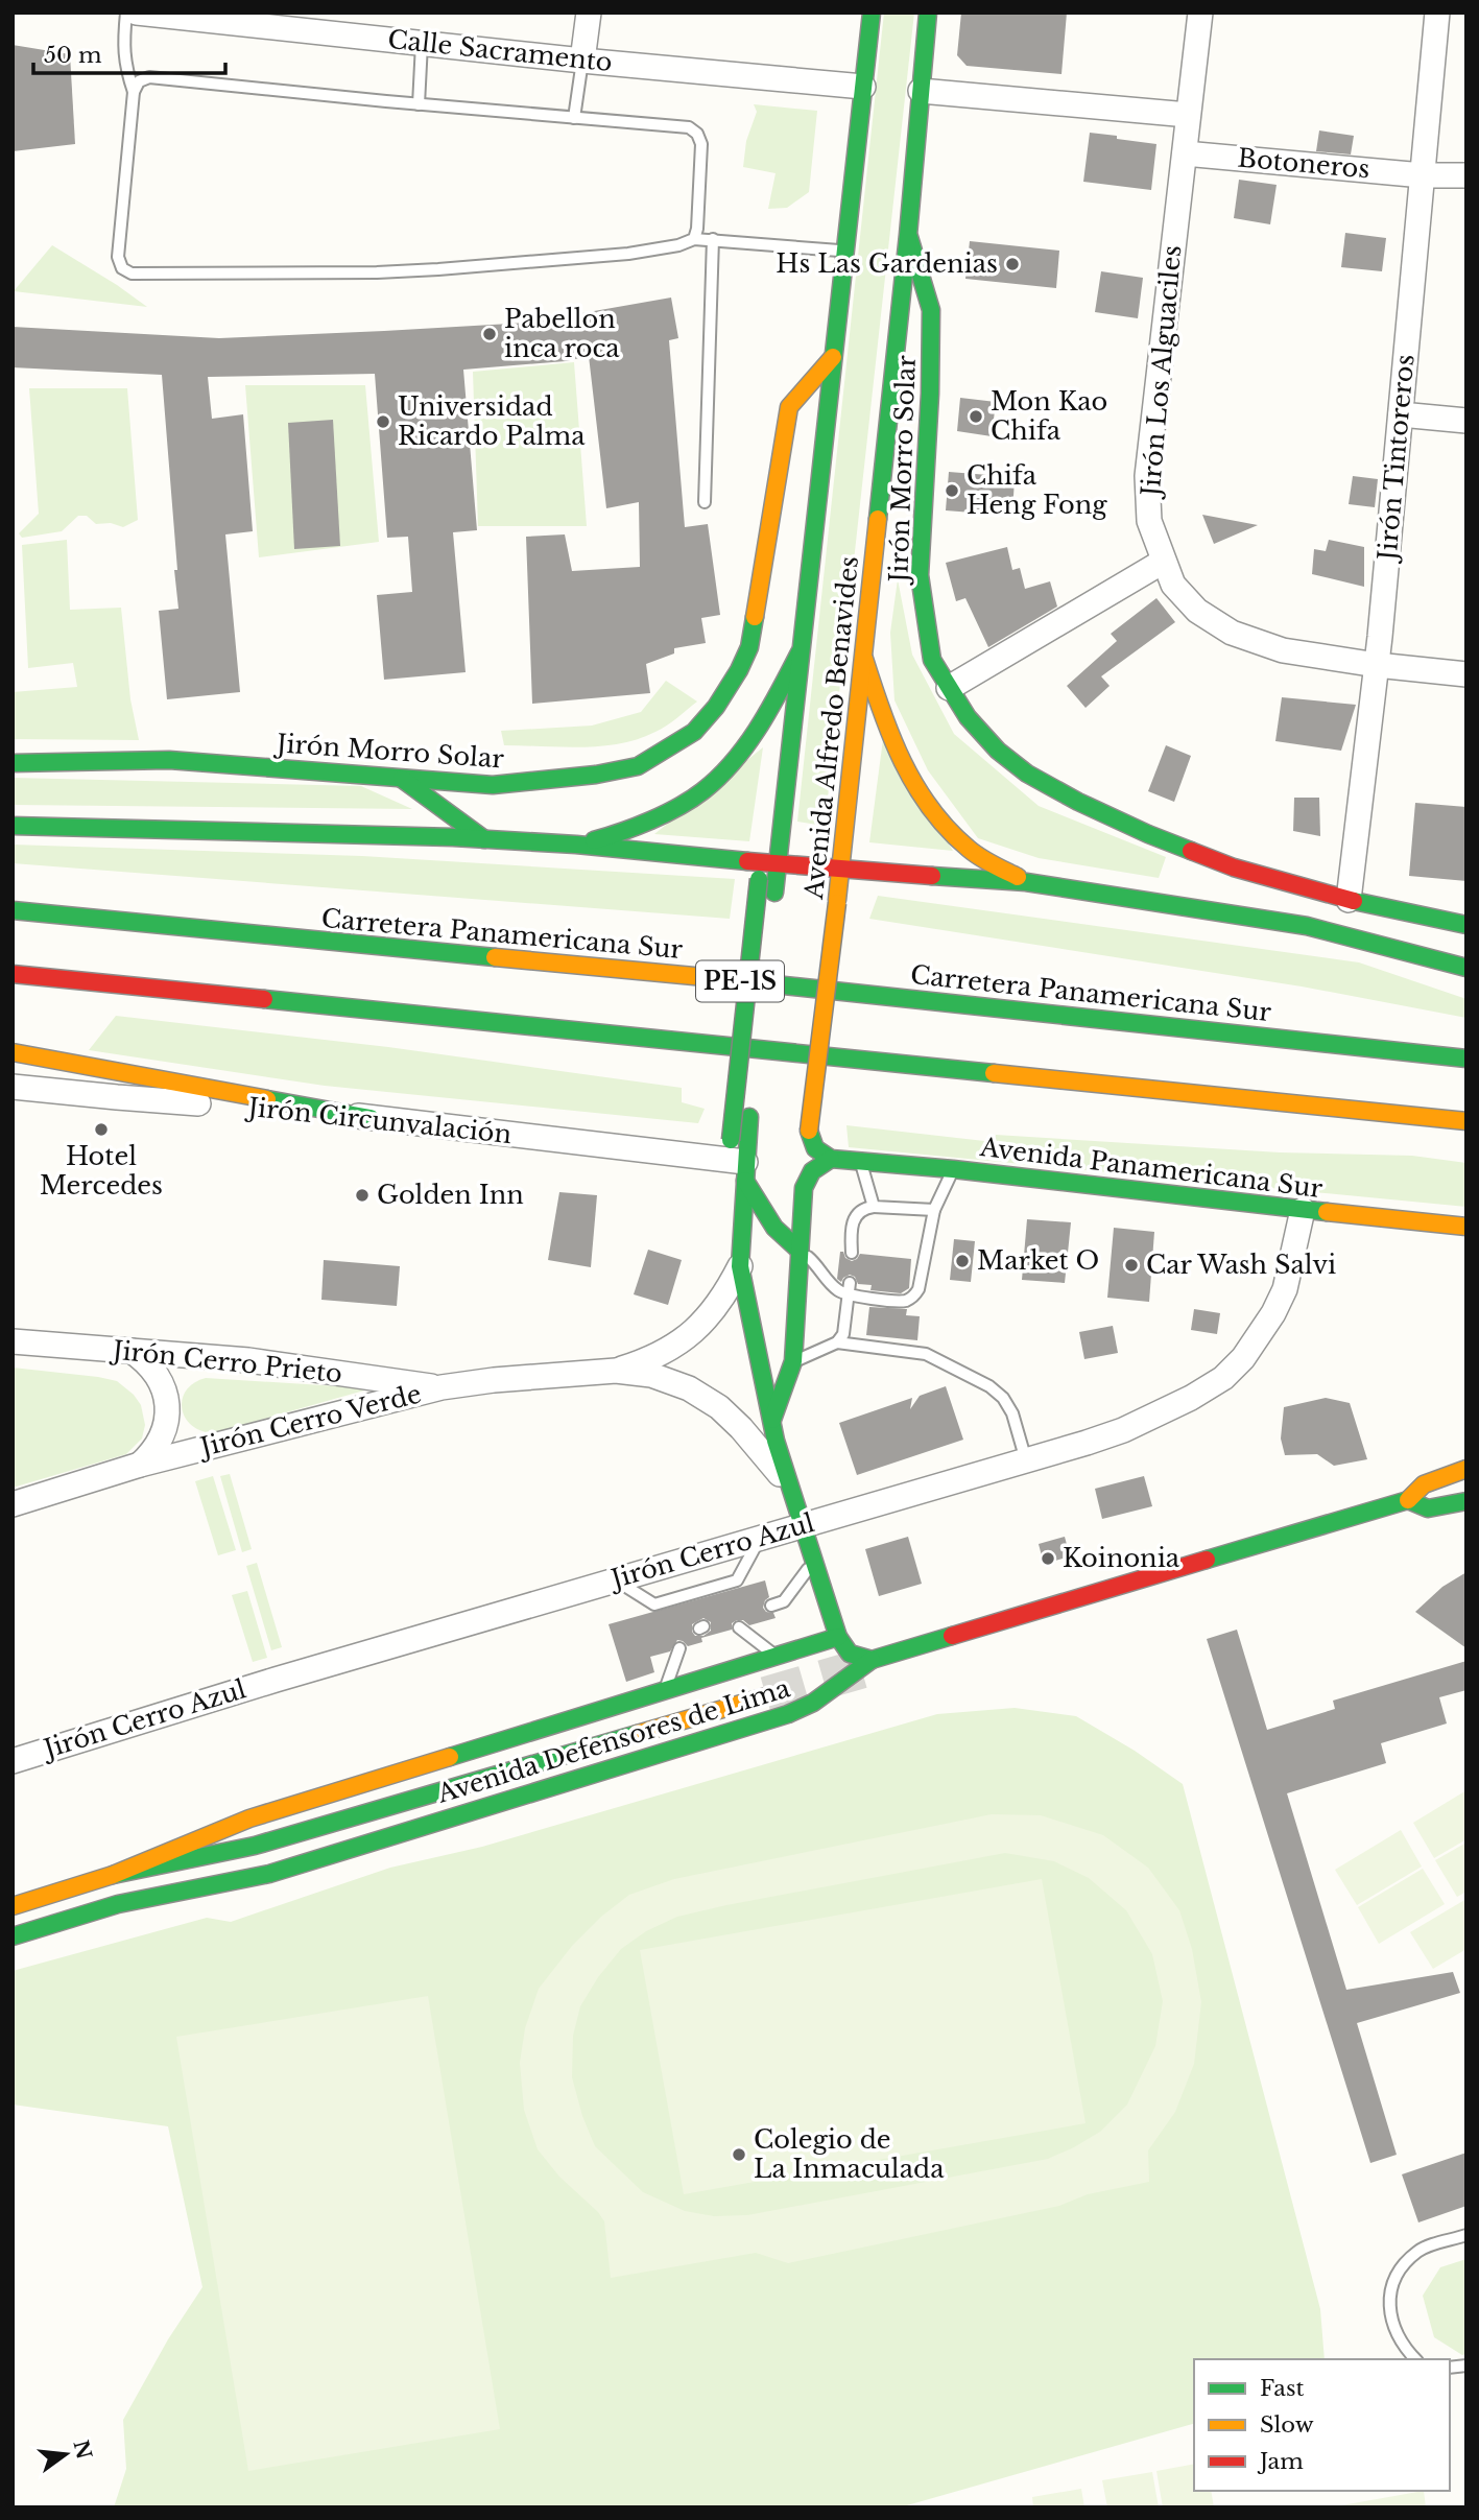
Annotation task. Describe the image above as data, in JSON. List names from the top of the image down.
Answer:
{
  "streets": {
    "main road": [
      "Jirón Morro Solar",
      "Avenida Alfredo Benavides",
      "Carretera Panamericana Sur",
      "PE-1S",
      "Avenida Panamericana Sur",
      "Avenida Defensores de Lima"
    ],
    "street": [
      "Calle Sacramento",
      "Botoneros",
      "Jirón Los Alguaciles",
      "Jirón Tintoreros",
      "Jirón Circunvalación",
      "Jirón Cerro Prieto",
      "Jirón Cerro Verde",
      "Jirón Cerro Azul"
    ]
  },
  "crossings": [
    ["Calle Sacramento", "Avenida Alfredo Benavides"],
    ["Botoneros", "Jirón Los Alguaciles"],
    ["Botoneros", "Jirón Tintoreros"],
    ["Jirón Los Alguaciles", "Jirón Tintoreros"],
    ["Jirón Tintoreros", "Jirón Morro Solar"],
    ["Jirón Morro Solar", "Avenida Alfredo Benavides"],
    ["Avenida Alfredo Benavides", "Jirón Circunvalación"],
    ["Avenida Alfredo Benavides", "Avenida Panamericana Sur"],
    ["Avenida Alfredo Benavides", "Jirón Cerro Verde"],
    ["Avenida Alfredo Benavides", "Jirón Cerro Azul"],
    ["Avenida Alfredo Benavides", "Avenida Defensores de Lima"],
    ["Avenida Panamericana Sur", "Jirón Cerro Azul"],
    ["Jirón Cerro Prieto", "Jirón Cerro Verde"]
  ],
  "places": [
    "Hs Las Gardenias",
    "Pabellon inca roca",
    "Mon Kao Chifa",
    "Universidad Ricardo Palma",
    "Chifa Heng Fong",
    "Hotel Mercedes",
    "Golden Inn",
    "Market O",
    "Car Wash Salvi",
    "Koinonia",
    "Colegio de La Inmaculada"
  ],
  "legend": ["Fast", "Slow", "Jam"],
  "scale_bar": "50 m",
  "north": "right"
}
